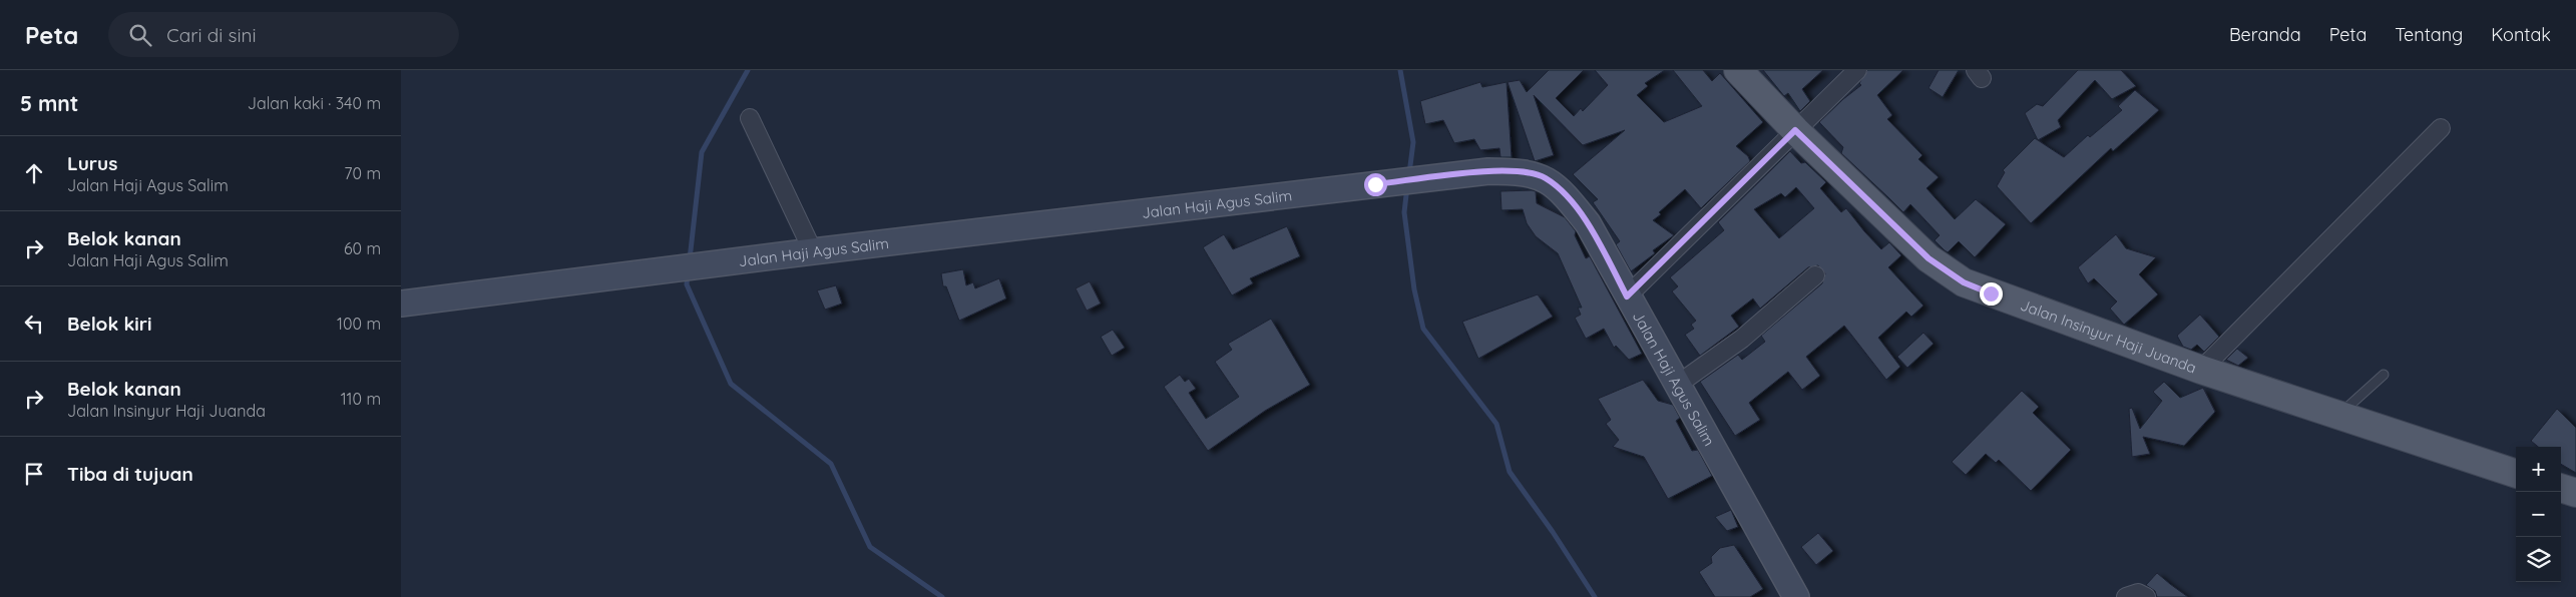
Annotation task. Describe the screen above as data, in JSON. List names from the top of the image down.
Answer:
{
  "streets": {
    "main road": ["Jalan Insinyur Haji Juanda"],
    "street": ["Jalan Haji Agus Salim"]
  },
  "page": {
    "header": "Peta",
    "search": "Cari di sini",
    "nav": [
      "Beranda",
      "Peta",
      "Tentang",
      "Kontak"
    ],
    "heading": ["5 mnt", "Jalan kaki · 340 m"],
    "list": [
      ["Lurus", "Jalan Haji Agus Salim", "70 m"],
      ["Belok kanan", "Jalan Haji Agus Salim", "60 m"],
      ["Belok kiri", "100 m"],
      ["Belok kanan", "Jalan Insinyur Haji Juanda", "110 m"],
      "Tiba di tujuan"
    ],
    "map_buttons": ["+", "−"]
  }
}
